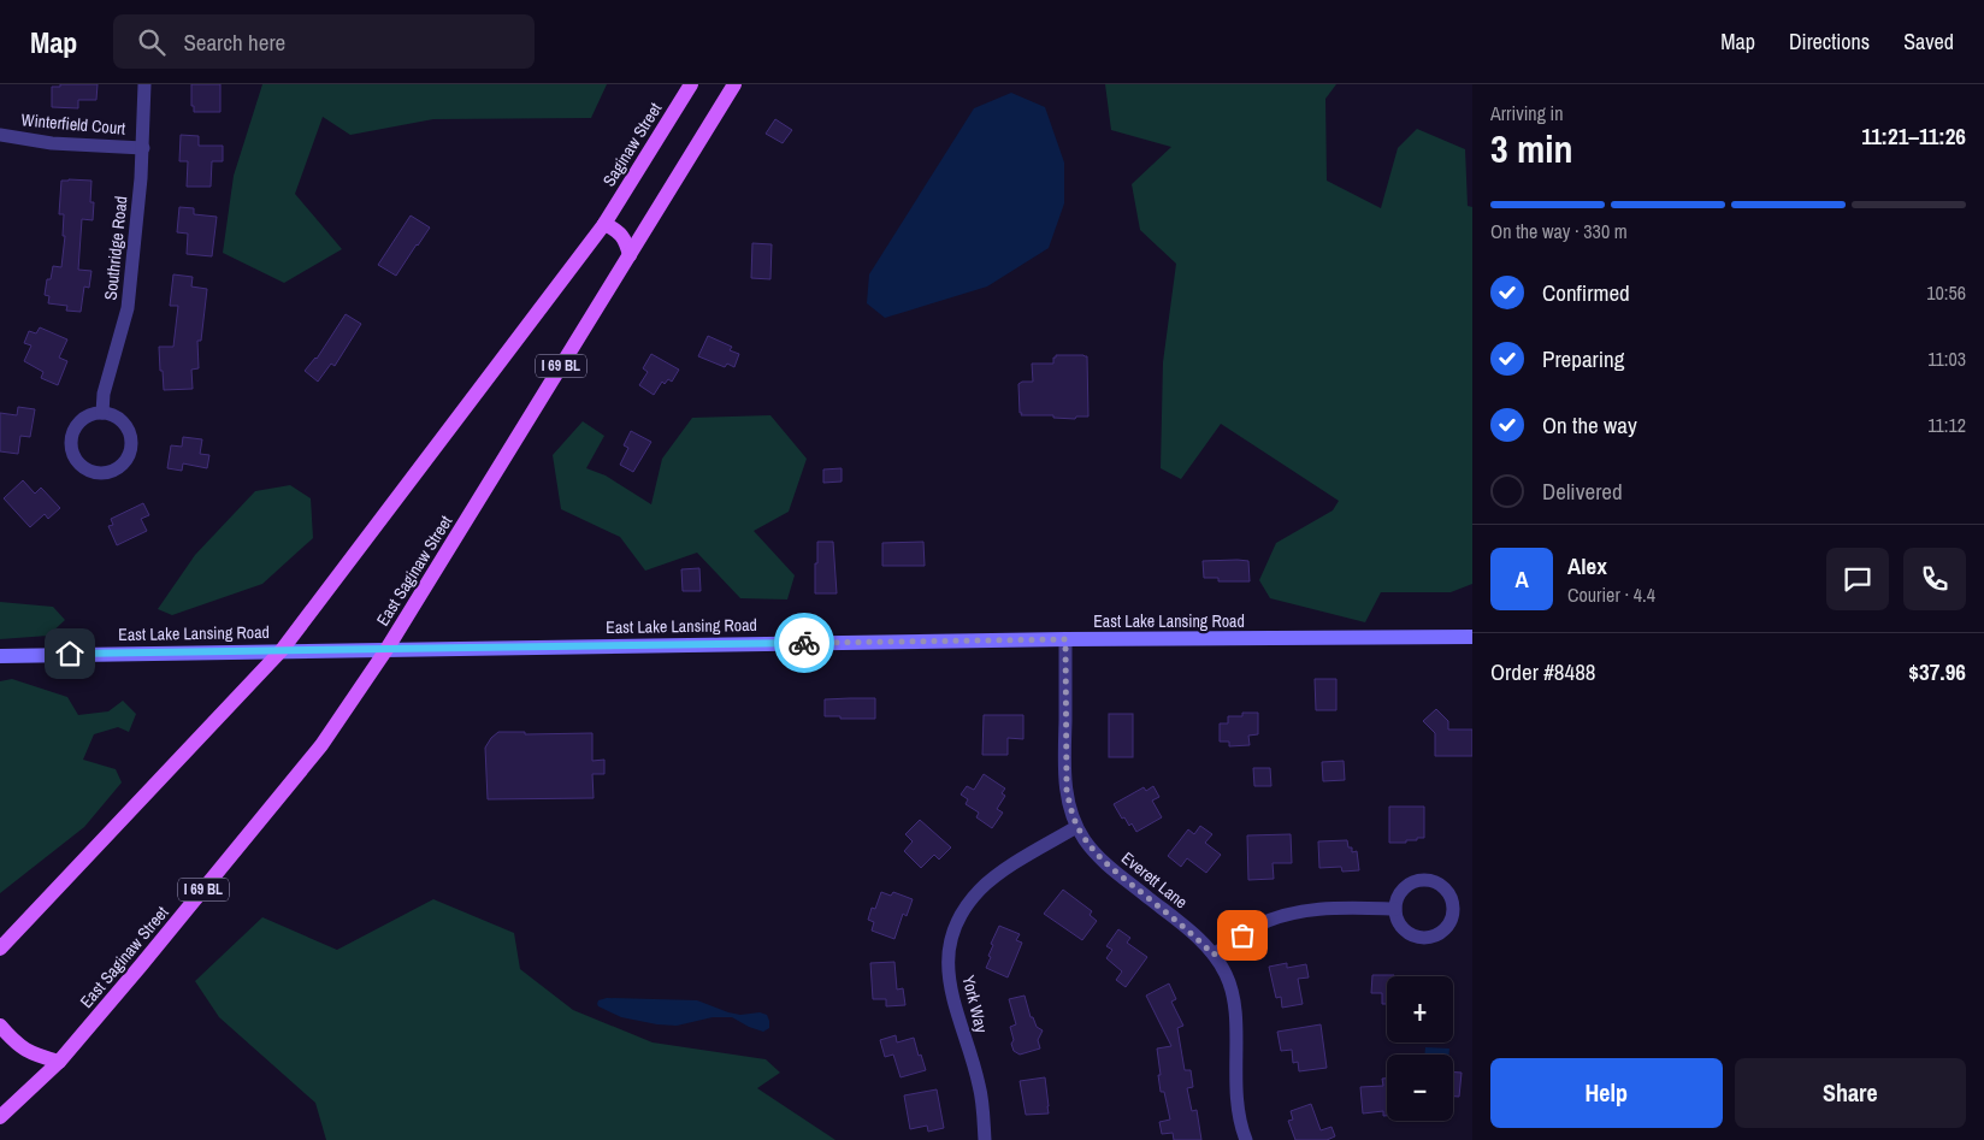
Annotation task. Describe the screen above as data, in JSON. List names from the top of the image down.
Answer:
{
  "streets": {
    "main road": ["Saginaw Street", "I 69 BL", "East Saginaw Street"],
    "street": [
      "Winterfield Court",
      "Southridge Road",
      "East Lake Lansing Road",
      "Everett Lane",
      "York Way"
    ]
  },
  "crossings": [
    ["Winterfield Court", "Southridge Road"],
    ["Saginaw Street", "I 69 BL"],
    ["I 69 BL", "East Lake Lansing Road"],
    ["East Saginaw Street", "East Lake Lansing Road"],
    ["East Lake Lansing Road", "Everett Lane"],
    ["Everett Lane", "York Way"]
  ],
  "page": {
    "header": "Map",
    "search": "Search here",
    "nav": ["Map", "Directions", "Saved"],
    "heading": ["3 min", "Arriving in", "11:21–11:26"],
    "panel": [
      "Alex",
      "Courier · 4.4",
      "Order #8488",
      "$37.96"
    ],
    "bar": "On the way · 330 m",
    "list": [
      ["Confirmed", "10:56"],
      ["Preparing", "11:03"],
      ["On the way", "11:12"],
      "Delivered"
    ],
    "round": "A",
    "map_buttons": ["+", "−"],
    "buttons": ["Help", "Share"]
  }
}
